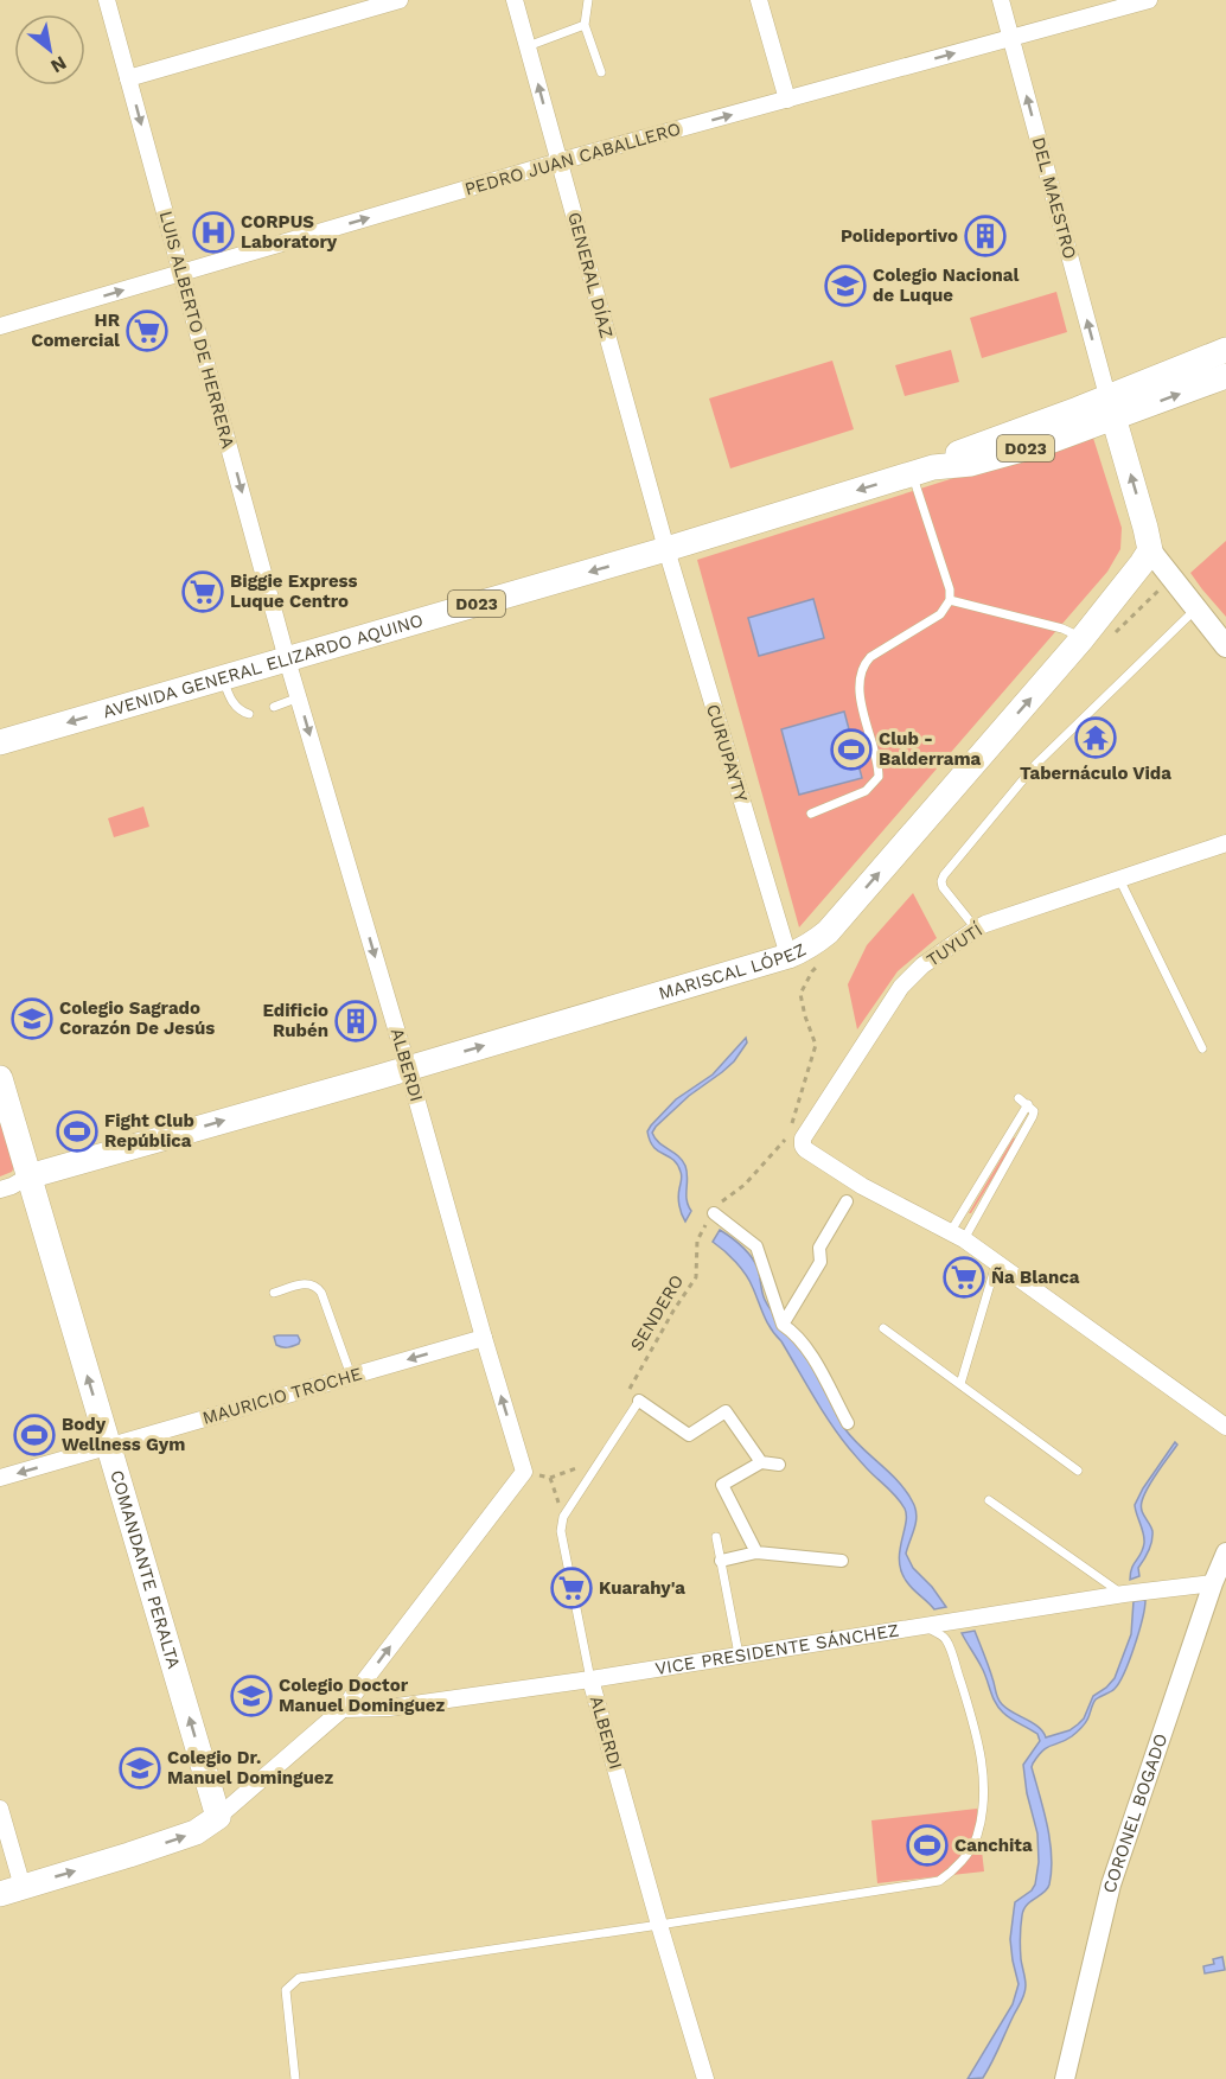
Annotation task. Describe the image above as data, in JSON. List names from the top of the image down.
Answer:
{
  "streets": {
    "main road": [
      "D023",
      "AVENIDA GENERAL ELIZARDO AQUINO",
      "MARISCAL LÓPEZ",
      "COMANDANTE PERALTA"
    ],
    "street": [
      "PEDRO JUAN CABALLERO",
      "DEL MAESTRO",
      "GENERAL DÍAZ",
      "LUIS ALBERTO DE HERRERA",
      "CURUPAYTY",
      "TUYUTÍ",
      "ALBERDI",
      "MAURICIO TROCHE",
      "VICE PRESIDENTE SÁNCHEZ",
      "CORONEL BOGADO"
    ],
    "path": ["SENDERO"]
  },
  "crossings": [
    ["PEDRO JUAN CABALLERO", "DEL MAESTRO"],
    ["PEDRO JUAN CABALLERO", "GENERAL DÍAZ"],
    ["PEDRO JUAN CABALLERO", "LUIS ALBERTO DE HERRERA"],
    ["DEL MAESTRO", "AVENIDA GENERAL ELIZARDO AQUINO"],
    ["GENERAL DÍAZ", "AVENIDA GENERAL ELIZARDO AQUINO"],
    ["GENERAL DÍAZ", "CURUPAYTY"],
    ["LUIS ALBERTO DE HERRERA", "AVENIDA GENERAL ELIZARDO AQUINO"],
    ["LUIS ALBERTO DE HERRERA", "ALBERDI"],
    ["AVENIDA GENERAL ELIZARDO AQUINO", "CURUPAYTY"],
    ["AVENIDA GENERAL ELIZARDO AQUINO", "ALBERDI"],
    ["CURUPAYTY", "MARISCAL LÓPEZ"],
    ["TUYUTÍ", "SENDERO"],
    ["MARISCAL LÓPEZ", "ALBERDI"],
    ["MARISCAL LÓPEZ", "COMANDANTE PERALTA"],
    ["ALBERDI", "MAURICIO TROCHE"],
    ["ALBERDI", "VICE PRESIDENTE SÁNCHEZ"],
    ["MAURICIO TROCHE", "COMANDANTE PERALTA"],
    ["VICE PRESIDENTE SÁNCHEZ", "CORONEL BOGADO"]
  ],
  "one_way": [
    "PEDRO JUAN CABALLERO",
    "DEL MAESTRO",
    "LUIS ALBERTO DE HERRERA",
    "MARISCAL LÓPEZ",
    "MAURICIO TROCHE",
    "COMANDANTE PERALTA"
  ],
  "places": {
    "hospital": ["CORPUS Laboratory"],
    "building": ["Polideportivo", "Edificio Rubén"],
    "school or university": [
      "Colegio Nacional de Luque",
      "Colegio Sagrado Corazón De Jesús",
      "Colegio Doctor Manuel Dominguez",
      "Colegio Dr. Manuel Dominguez"
    ],
    "supermarket": [
      "HR Comercial",
      "Biggie Express Luque Centro",
      "Ña Blanca",
      "Kuarahy'a"
    ],
    "temple": ["Tabernáculo Vida"],
    "sports": [
      "Club - Balderrama",
      "Fight Club República",
      "Body Wellness Gym",
      "Canchita"
    ]
  },
  "north": "bottom right"
}
